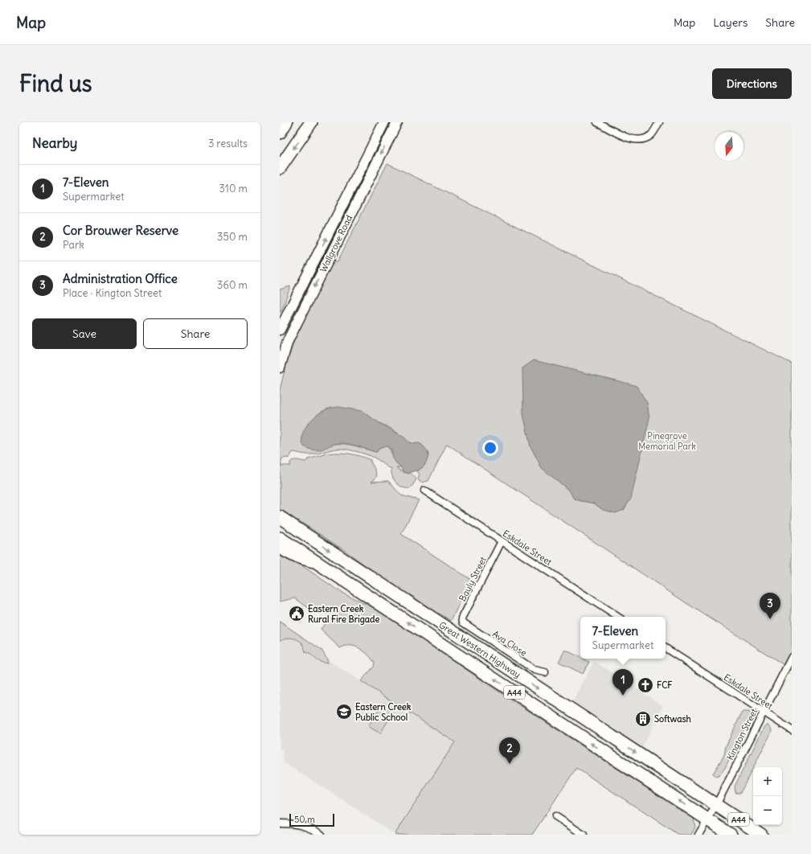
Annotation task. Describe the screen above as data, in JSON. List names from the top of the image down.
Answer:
{
  "streets": {
    "highway": ["Great Western Highway", "A44"],
    "main road": ["Wallgrove Road"],
    "street": [
      "Eskdale Street",
      "Bayly Street",
      "Ava Close",
      "Kington Street"
    ]
  },
  "crossings": [
    ["Eskdale Street", "Bayly Street"],
    ["Eskdale Street", "Kington Street"],
    ["Bayly Street", "Ava Close"],
    ["Great Western Highway", "Kington Street"]
  ],
  "parks": ["Pinegrove Memorial Park"],
  "places": {
    "public building": ["Eastern Creek Rural Fire Brigade"],
    "church": ["FCF"],
    "school or university": ["Eastern Creek Public School"],
    "building": ["Softwash"]
  },
  "scale_bar": "50 m",
  "north": "bottom",
  "page": {
    "header": "Map",
    "nav": ["Map", "Layers", "Share"],
    "buttons": [
      "Directions",
      ["Save", "Share"]
    ],
    "title": "Find us",
    "heading": ["Nearby", "3 results"],
    "list": [
      {
        "mark": "1",
        "name": "7-Eleven",
        "note": "Supermarket",
        "value": "310 m"
      },
      {
        "mark": "2",
        "name": "Cor Brouwer Reserve",
        "note": "Park",
        "value": "350 m"
      },
      {
        "mark": "3",
        "name": "Administration Office",
        "note": "Place · Kington Street",
        "value": "360 m"
      }
    ],
    "pins": ["3", "1", "2"],
    "popup": ["7-Eleven", "Supermarket"],
    "map_buttons": ["+", "−"],
    "scale": "50 m"
  }
}
